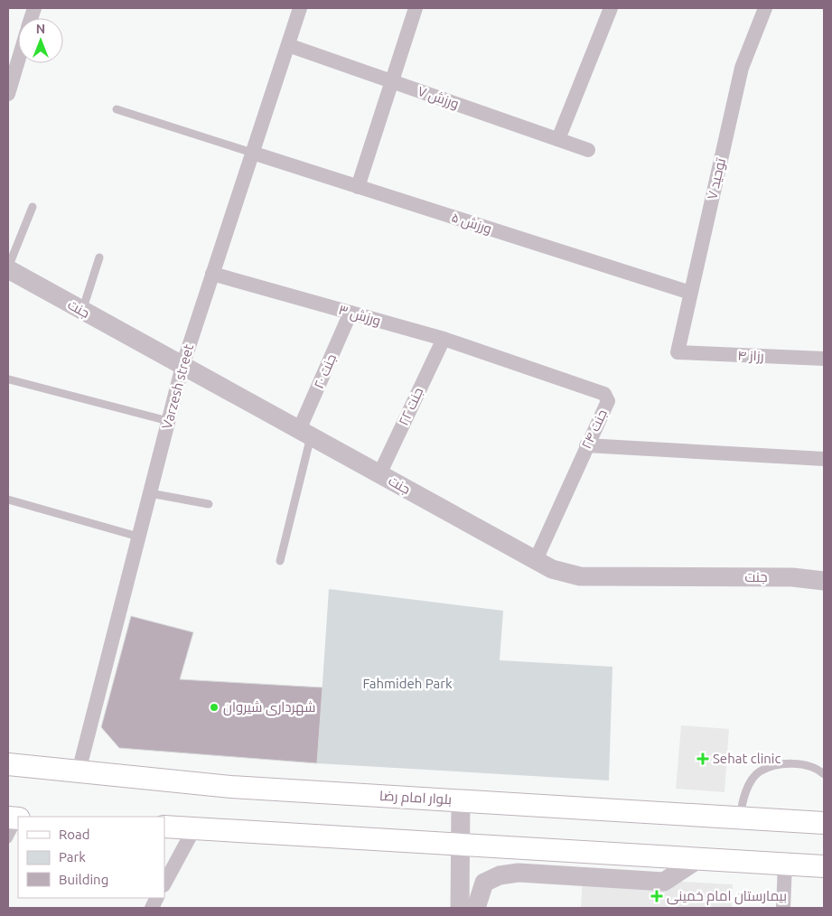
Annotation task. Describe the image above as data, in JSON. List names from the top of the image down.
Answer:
{
  "streets": {
    "main road": ["بلوار امام رضا"],
    "street": [
      "ورزش ۷",
      "توحید ۷",
      "ورزش ۵",
      "جنت",
      "ورزش ۳",
      "رزاز ۴",
      "جنت ۲۰",
      "Varzesh street",
      "جنت ۲۲",
      "جنت ۲۴"
    ]
  },
  "crossings": [
    ["ورزش ۷", "Varzesh street"],
    ["توحید ۷", "ورزش ۵"],
    ["توحید ۷", "رزاز ۴"],
    ["ورزش ۵", "Varzesh street"],
    ["جنت", "جنت ۲۰"],
    ["جنت", "Varzesh street"],
    ["جنت", "جنت ۲۲"],
    ["جنت", "جنت ۲۴"],
    ["ورزش ۳", "جنت ۲۰"],
    ["ورزش ۳", "Varzesh street"],
    ["ورزش ۳", "جنت ۲۲"],
    ["ورزش ۳", "جنت ۲۴"],
    ["Varzesh street", "بلوار امام رضا"]
  ],
  "parks": ["Fahmideh Park"],
  "places": {
    "other": ["شهرداری شیروان"],
    "health": ["Sehat clinic", "بیمارستان امام خمینی"]
  },
  "legend": ["Road", "Park", "Building"],
  "north": "top"
}
